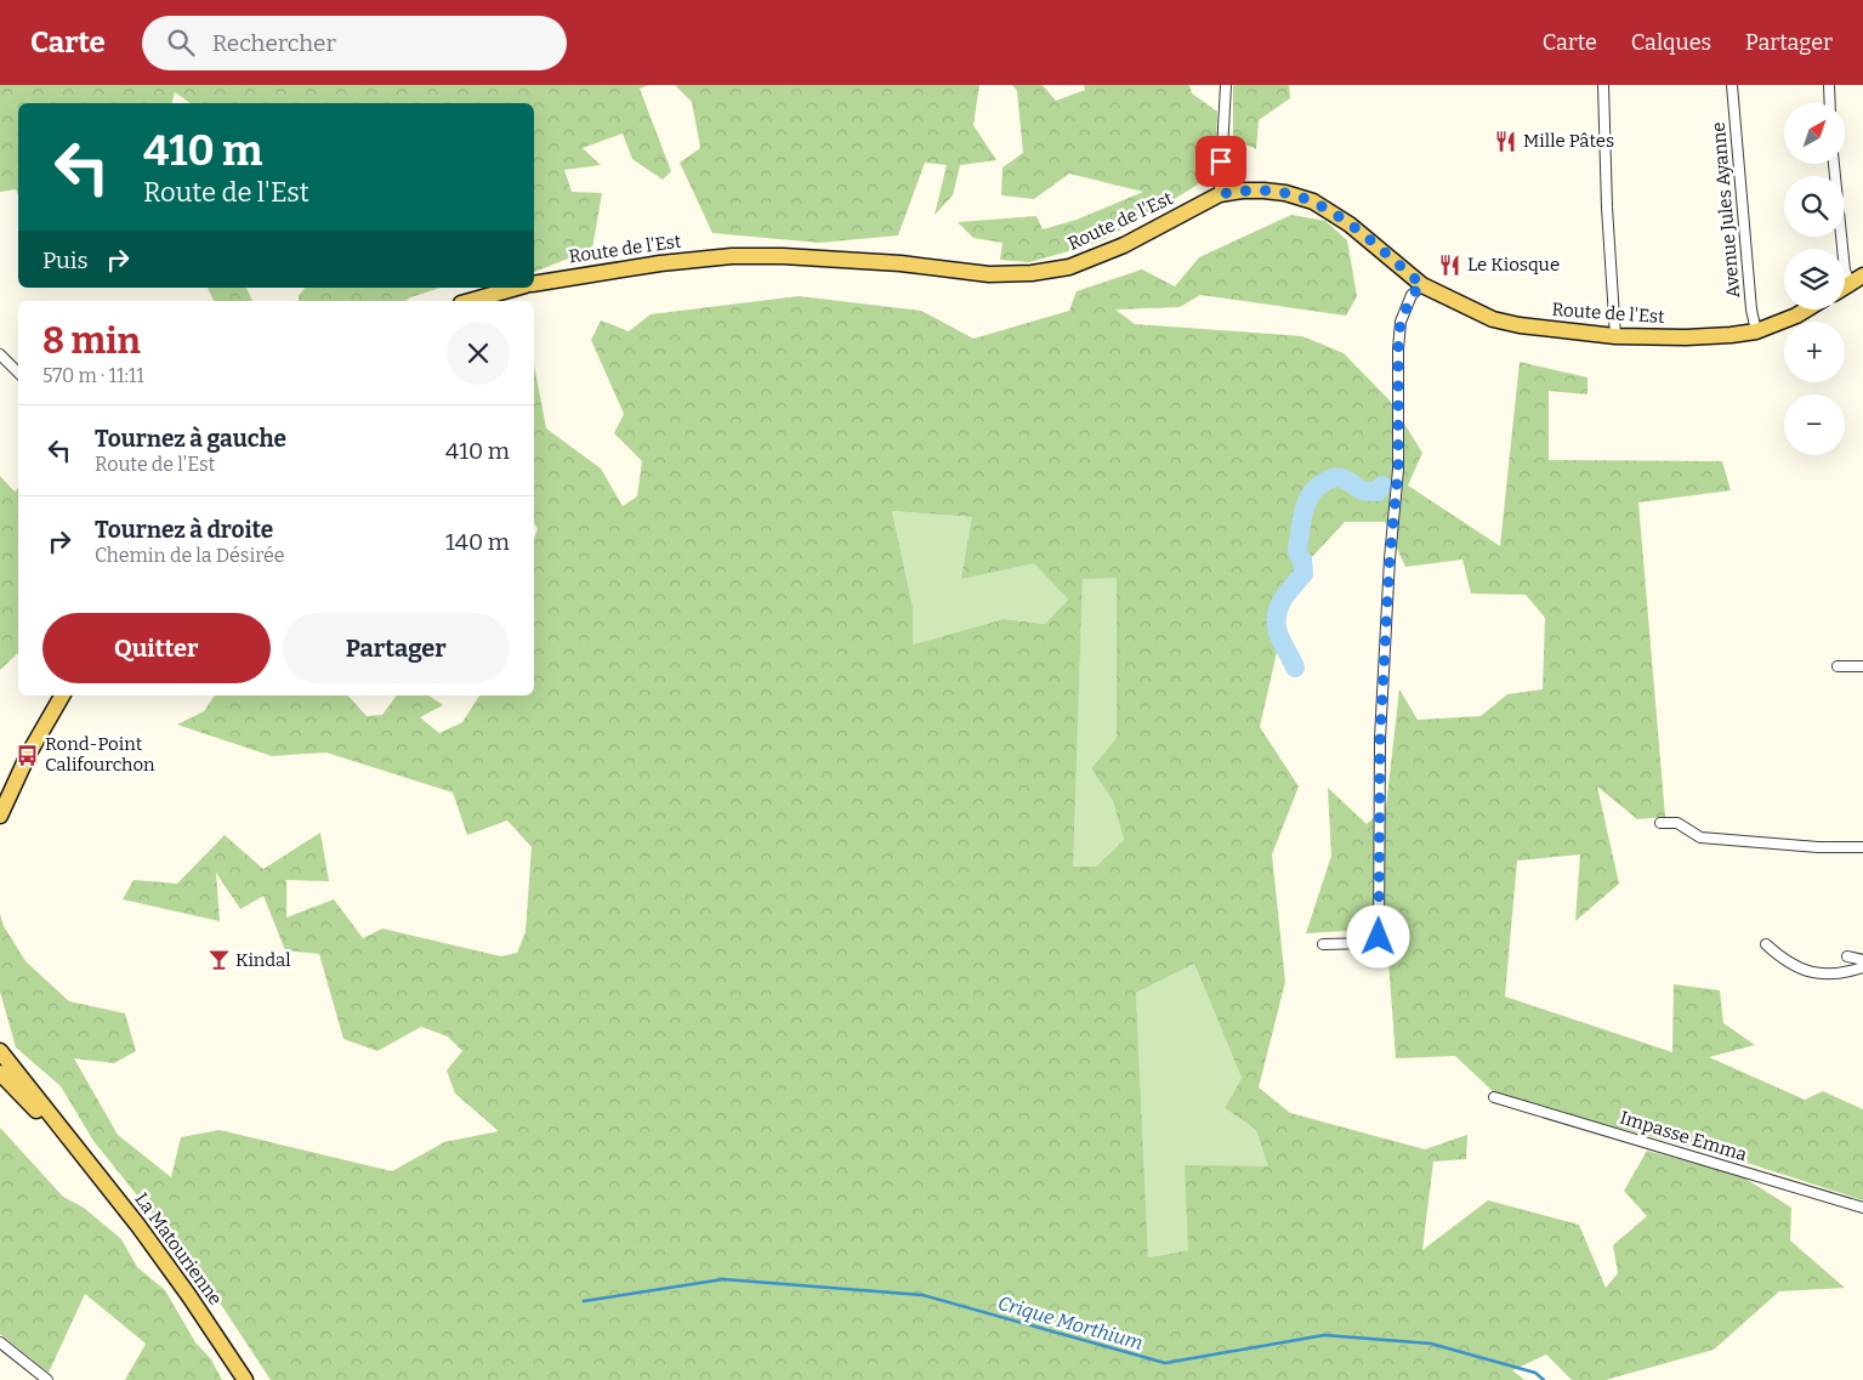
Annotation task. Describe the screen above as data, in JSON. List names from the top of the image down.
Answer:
{
  "streets": {
    "main road": ["Route de l'Est", "La Matourienne"],
    "street": ["Avenue Jules Ayanne", "Impasse Emma"]
  },
  "crossings": [
    ["Avenue Jules Ayanne", "Route de l'Est"]
  ],
  "water": ["Crique Morthium"],
  "places": {
    "restaurant": ["Mille Pâtes", "Le Kiosque"],
    "bus stop": ["Rond-Point Califourchon"],
    "bar": ["Kindal"]
  },
  "north": "top right",
  "page": {
    "header": "Carte",
    "search": "Rechercher",
    "nav": ["Carte", "Calques", "Partager"],
    "map_buttons": ["+", "−"],
    "turn": ["410 m", "Route de l'Est"],
    "then": "Puis",
    "heading": ["8 min", "570 m · 11:11"],
    "list": [
      {
        "name": "Tournez à gauche",
        "note": "Route de l'Est",
        "value": "410 m"
      },
      {
        "name": "Tournez à droite",
        "note": "Chemin de la Désirée",
        "value": "140 m"
      }
    ],
    "buttons": ["Quitter", "Partager"]
  }
}
